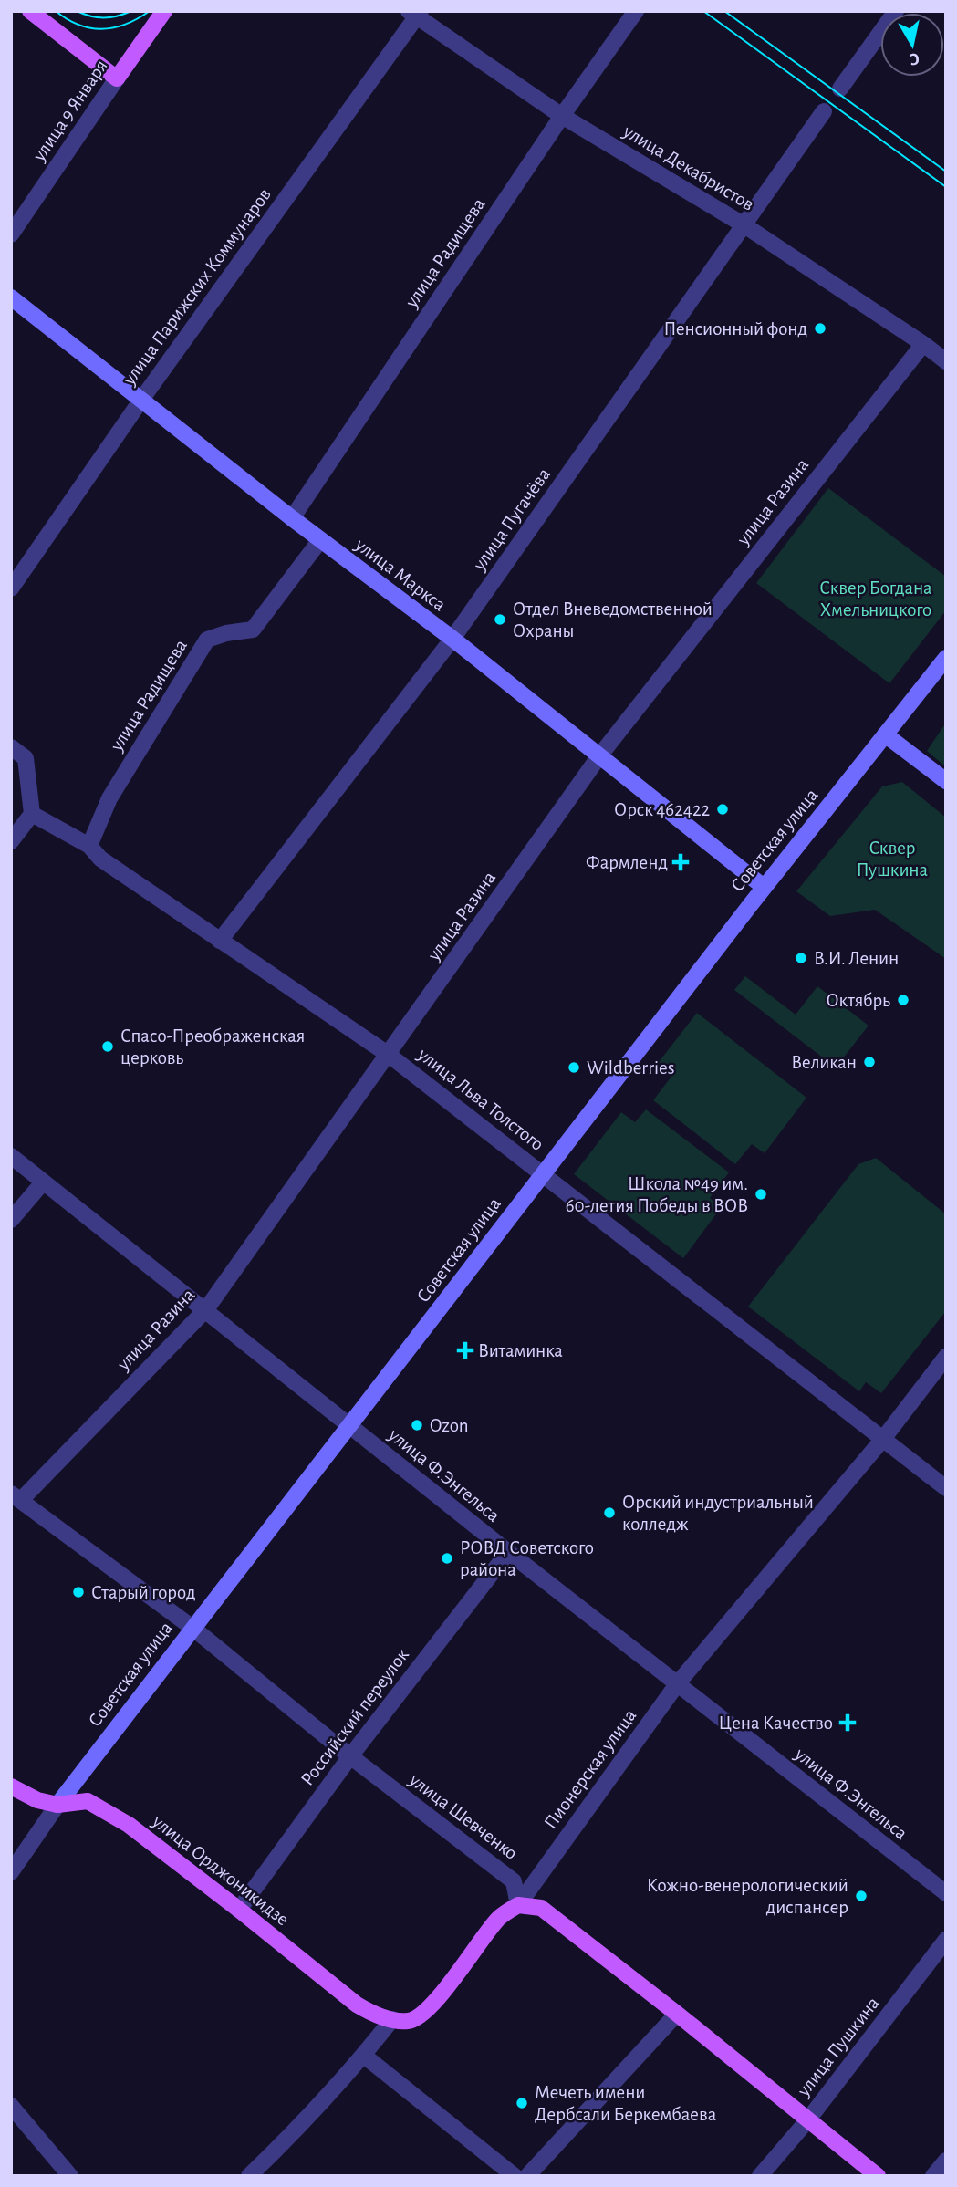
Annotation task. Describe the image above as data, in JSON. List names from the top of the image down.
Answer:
{
  "streets": {
    "main road": ["улица 9 Января", "Пионерская улица", "улица Орджоникидзе"],
    "street": [
      "улица Декабристов",
      "улица Радищева",
      "улица Парижских Коммунаров",
      "улица Разина",
      "улица Пугачёва",
      "улица Маркса",
      "Советская улица",
      "улица Льва Толстого",
      "улица Ф.Энгельса",
      "Российский переулок",
      "улица Шевченко",
      "улица Пушкина"
    ]
  },
  "crossings": [
    ["улица Декабристов", "улица Радищева"],
    ["улица Декабристов", "улица Парижских Коммунаров"],
    ["улица Декабристов", "улица Разина"],
    ["улица Декабристов", "улица Пугачёва"],
    ["улица Радищева", "улица Маркса"],
    ["улица Радищева", "улица Льва Толстого"],
    ["улица Парижских Коммунаров", "улица Маркса"],
    ["улица Разина", "улица Маркса"],
    ["улица Разина", "улица Льва Толстого"],
    ["улица Разина", "улица Ф.Энгельса"],
    ["улица Разина", "улица Шевченко"],
    ["улица Пугачёва", "улица Маркса"],
    ["улица Пугачёва", "улица Льва Толстого"],
    ["улица Маркса", "Советская улица"],
    ["Советская улица", "улица Льва Толстого"],
    ["Советская улица", "улица Ф.Энгельса"],
    ["Советская улица", "улица Шевченко"],
    ["Советская улица", "улица Орджоникидзе"],
    ["улица Льва Толстого", "Пионерская улица"],
    ["улица Ф.Энгельса", "Российский переулок"],
    ["улица Ф.Энгельса", "Пионерская улица"],
    ["Российский переулок", "улица Шевченко"],
    ["Российский переулок", "улица Орджоникидзе"],
    ["Пионерская улица", "улица Шевченко"],
    ["Пионерская улица", "улица Орджоникидзе"]
  ],
  "parks": ["Сквер Богдана Хмельницкого", "Сквер Пушкина"],
  "places": {
    "other": [
      "Пенсионный фонд",
      "Отдел Вневедомственной Охраны",
      "Орск 462422",
      "В.И. Ленин",
      "Октябрь",
      "Спасо-Преображенская церковь",
      "Великан",
      "Wildberries",
      "Школа №49 им. 60-летия Победы в ВОВ",
      "Ozon",
      "Орский индустриальный колледж",
      "РОВД Советского района",
      "Старый город",
      "Кожно-венерологический диспансер",
      "Мечеть имени Дербсали Беркембаева"
    ],
    "health": ["Фармленд", "Витаминка", "Цена Качество"]
  },
  "north": "bottom"
}
